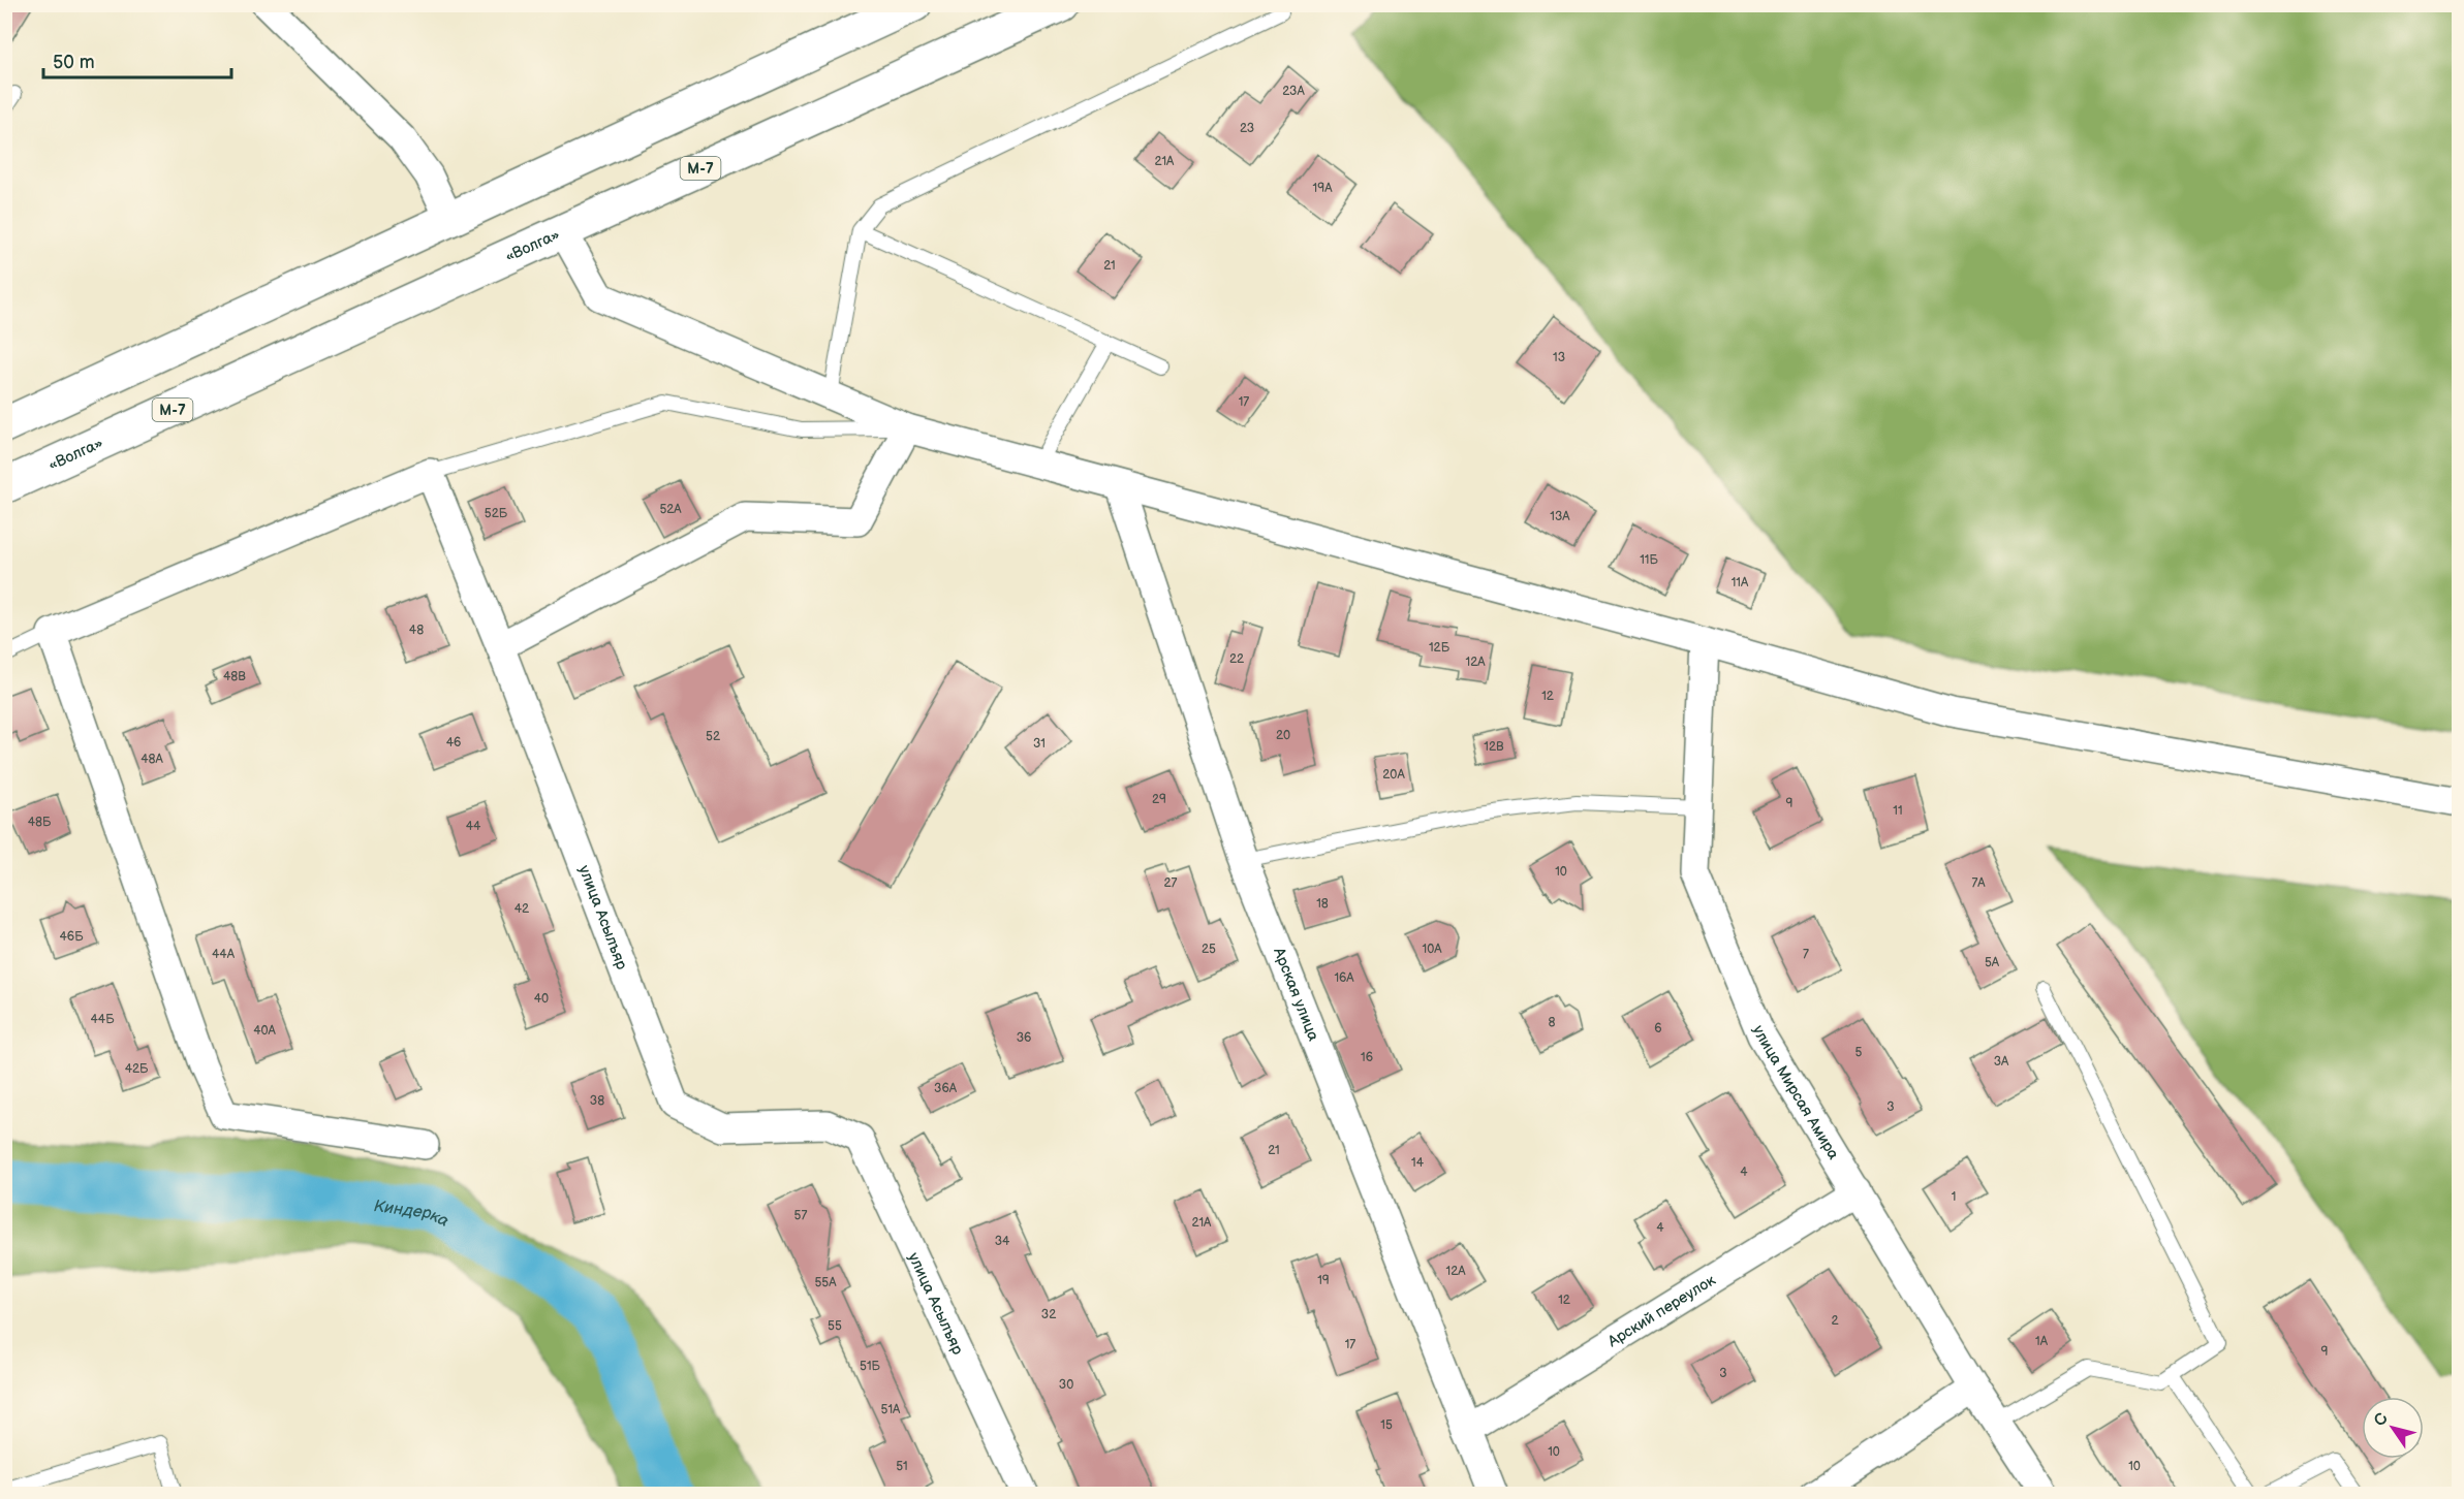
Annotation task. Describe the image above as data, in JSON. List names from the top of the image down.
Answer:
{
  "streets": {
    "highway": ["М-7", "«Волга»"],
    "street": [
      "улица Асылъяр",
      "Арская улица",
      "улица Мирсая Амира",
      "Арский переулок"
    ]
  },
  "crossings": [
    ["Арская улица", "Арский переулок"],
    ["улица Мирсая Амира", "Арский переулок"]
  ],
  "water": ["Киндерка"],
  "house_numbers": [
    "23А",
    "23",
    "21А",
    "19А",
    "21",
    "13",
    "17",
    "52А",
    "52Б",
    "13А",
    "11Б",
    "11А",
    "48",
    "12Б",
    "22",
    "12А",
    "48В",
    "12",
    "20",
    "52",
    "46",
    "31",
    "12В",
    "48А",
    "20А",
    "29",
    "9",
    "11",
    "48Б",
    "44",
    "10",
    "27",
    "7А",
    "18",
    "42",
    "46Б",
    "25",
    "10А",
    "44А",
    "7",
    "5А",
    "16А",
    "40",
    "44Б",
    "8",
    "6",
    "40А",
    "36",
    "5",
    "16",
    "3А",
    "42Б",
    "36А",
    "38",
    "3",
    "21",
    "14",
    "4",
    "1",
    "57",
    "21А",
    "4",
    "34",
    "12А",
    "19",
    "55А",
    "12",
    "32",
    "2",
    "55",
    "1А",
    "17",
    "9",
    "51Б",
    "3",
    "30",
    "51А",
    "15",
    "10",
    "51",
    "10"
  ],
  "scale_bar": "50 m",
  "north": "top left"
}
